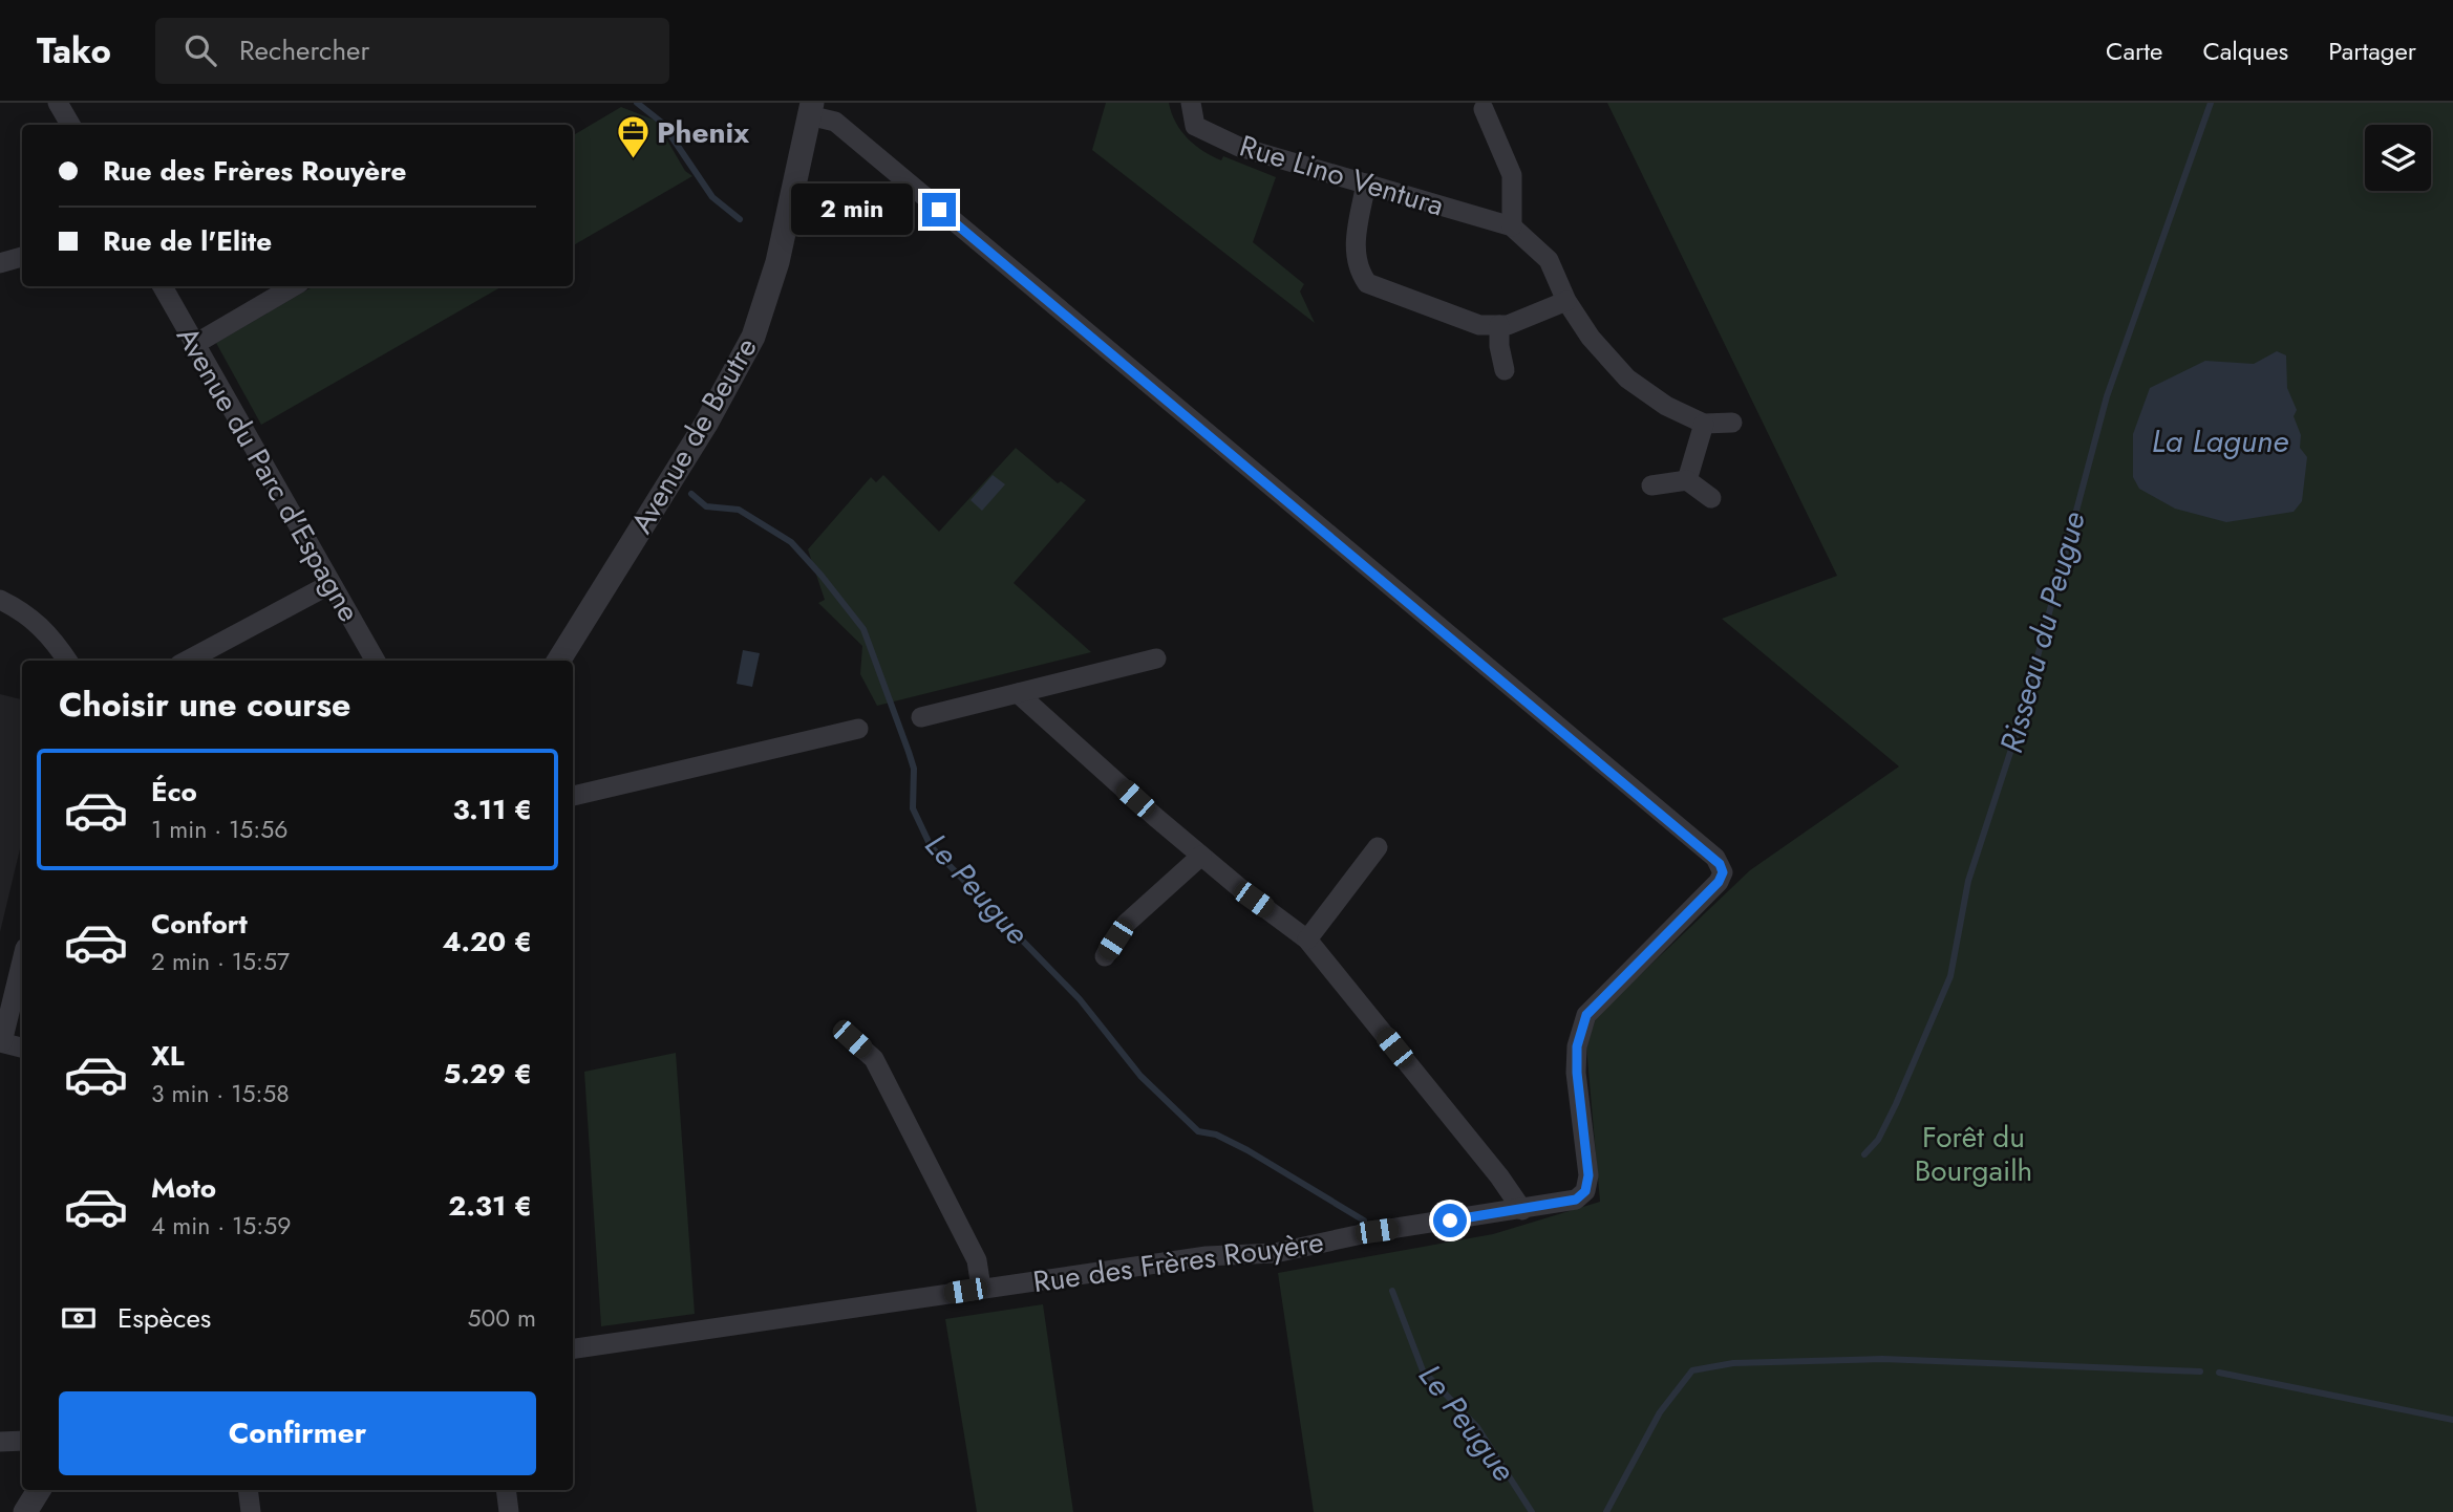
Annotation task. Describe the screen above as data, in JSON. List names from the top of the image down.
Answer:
{
  "streets": {
    "street": [
      "Rue Lino Ventura",
      "Avenue de Beutre",
      "Avenue du Parc d'Espagne",
      "Rue des Frères Rouyère"
    ]
  },
  "crossings": [
    ["Avenue de Beutre", "Rue des Frères Rouyère"]
  ],
  "water": ["La Lagune", "Risseau du Peugue", "Le Peugue"],
  "parks": ["Forêt du Bourgailh"],
  "places": {
    "office": ["Phenix"]
  },
  "page": {
    "header": "Tako",
    "search": "Rechercher",
    "nav": ["Carte", "Calques", "Partager"],
    "banner": ["Rue des Frères Rouyère", "Rue de l'Elite"],
    "bubble": "2 min",
    "heading": "Choisir une course",
    "list": [
      {
        "name": "Éco",
        "note": "1 min · 15:56",
        "value": "3.11 €"
      },
      {
        "name": "Confort",
        "note": "2 min · 15:57",
        "value": "4.20 €"
      },
      {
        "name": "XL",
        "note": "3 min · 15:58",
        "value": "5.29 €"
      },
      {
        "name": "Moto",
        "note": "4 min · 15:59",
        "value": "2.31 €"
      }
    ],
    "pay": ["Espèces", "500 m"],
    "buttons": "Confirmer"
  }
}
